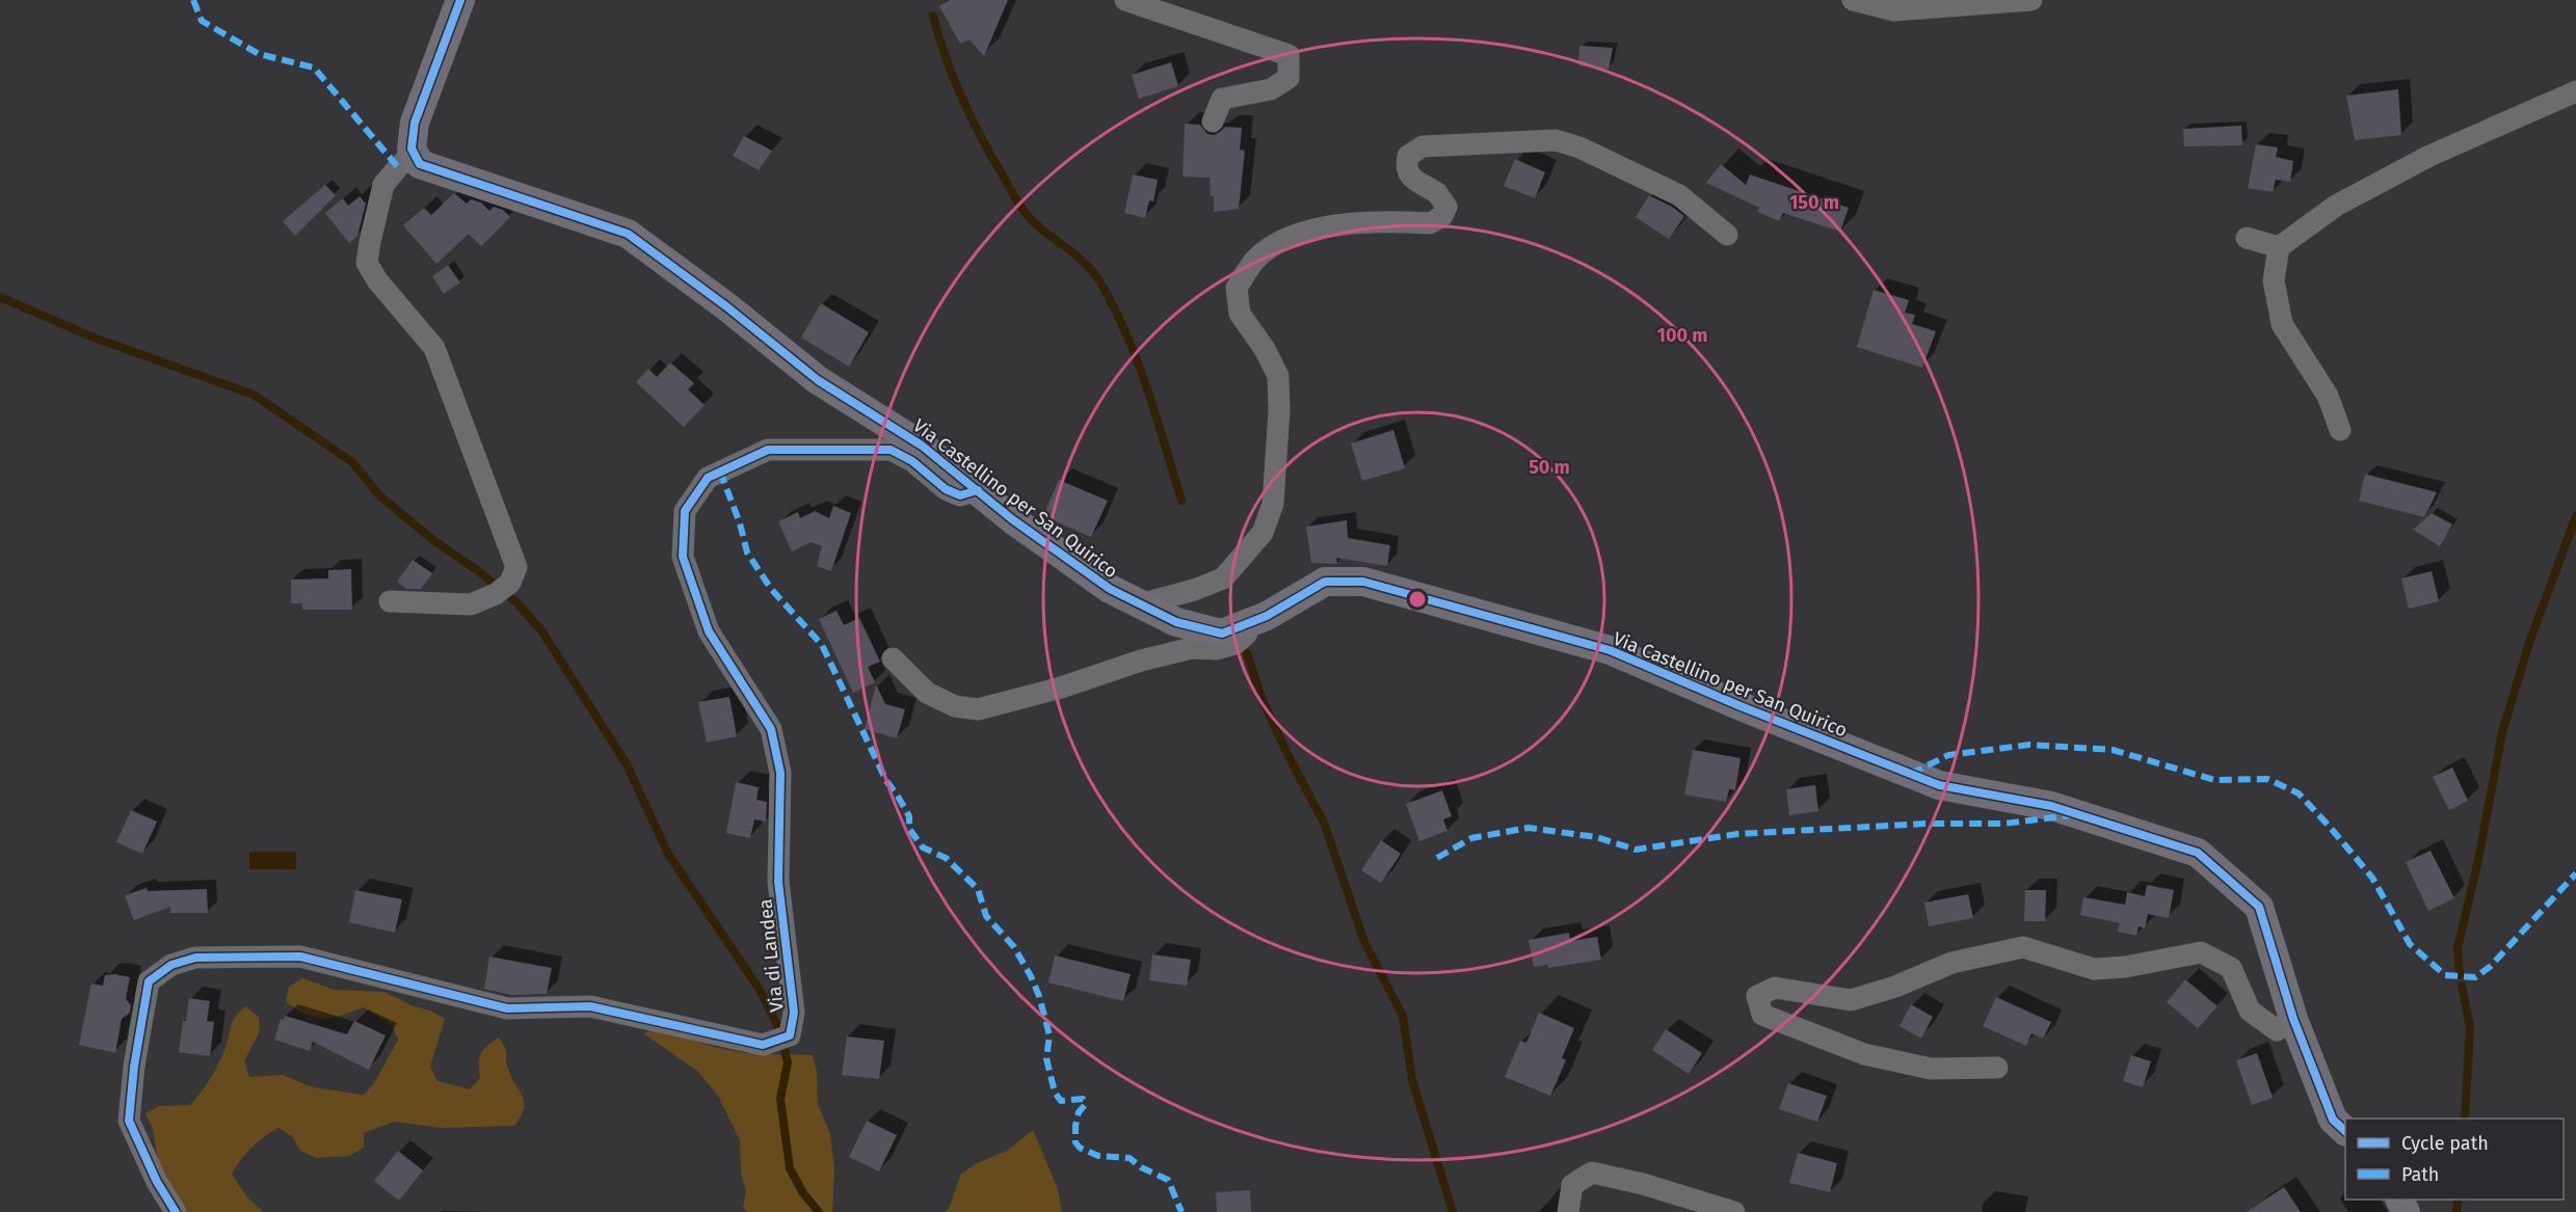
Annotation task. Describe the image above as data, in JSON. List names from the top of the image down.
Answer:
{
  "streets": {
    "street": ["Via Castellino per San Quirico", "Via di Landea"]
  },
  "crossings": [
    ["Via Castellino per San Quirico", "Via di Landea"]
  ],
  "legend": ["Cycle path", "Path"],
  "rings": ["150 m", "100 m", "50 m"]
}
